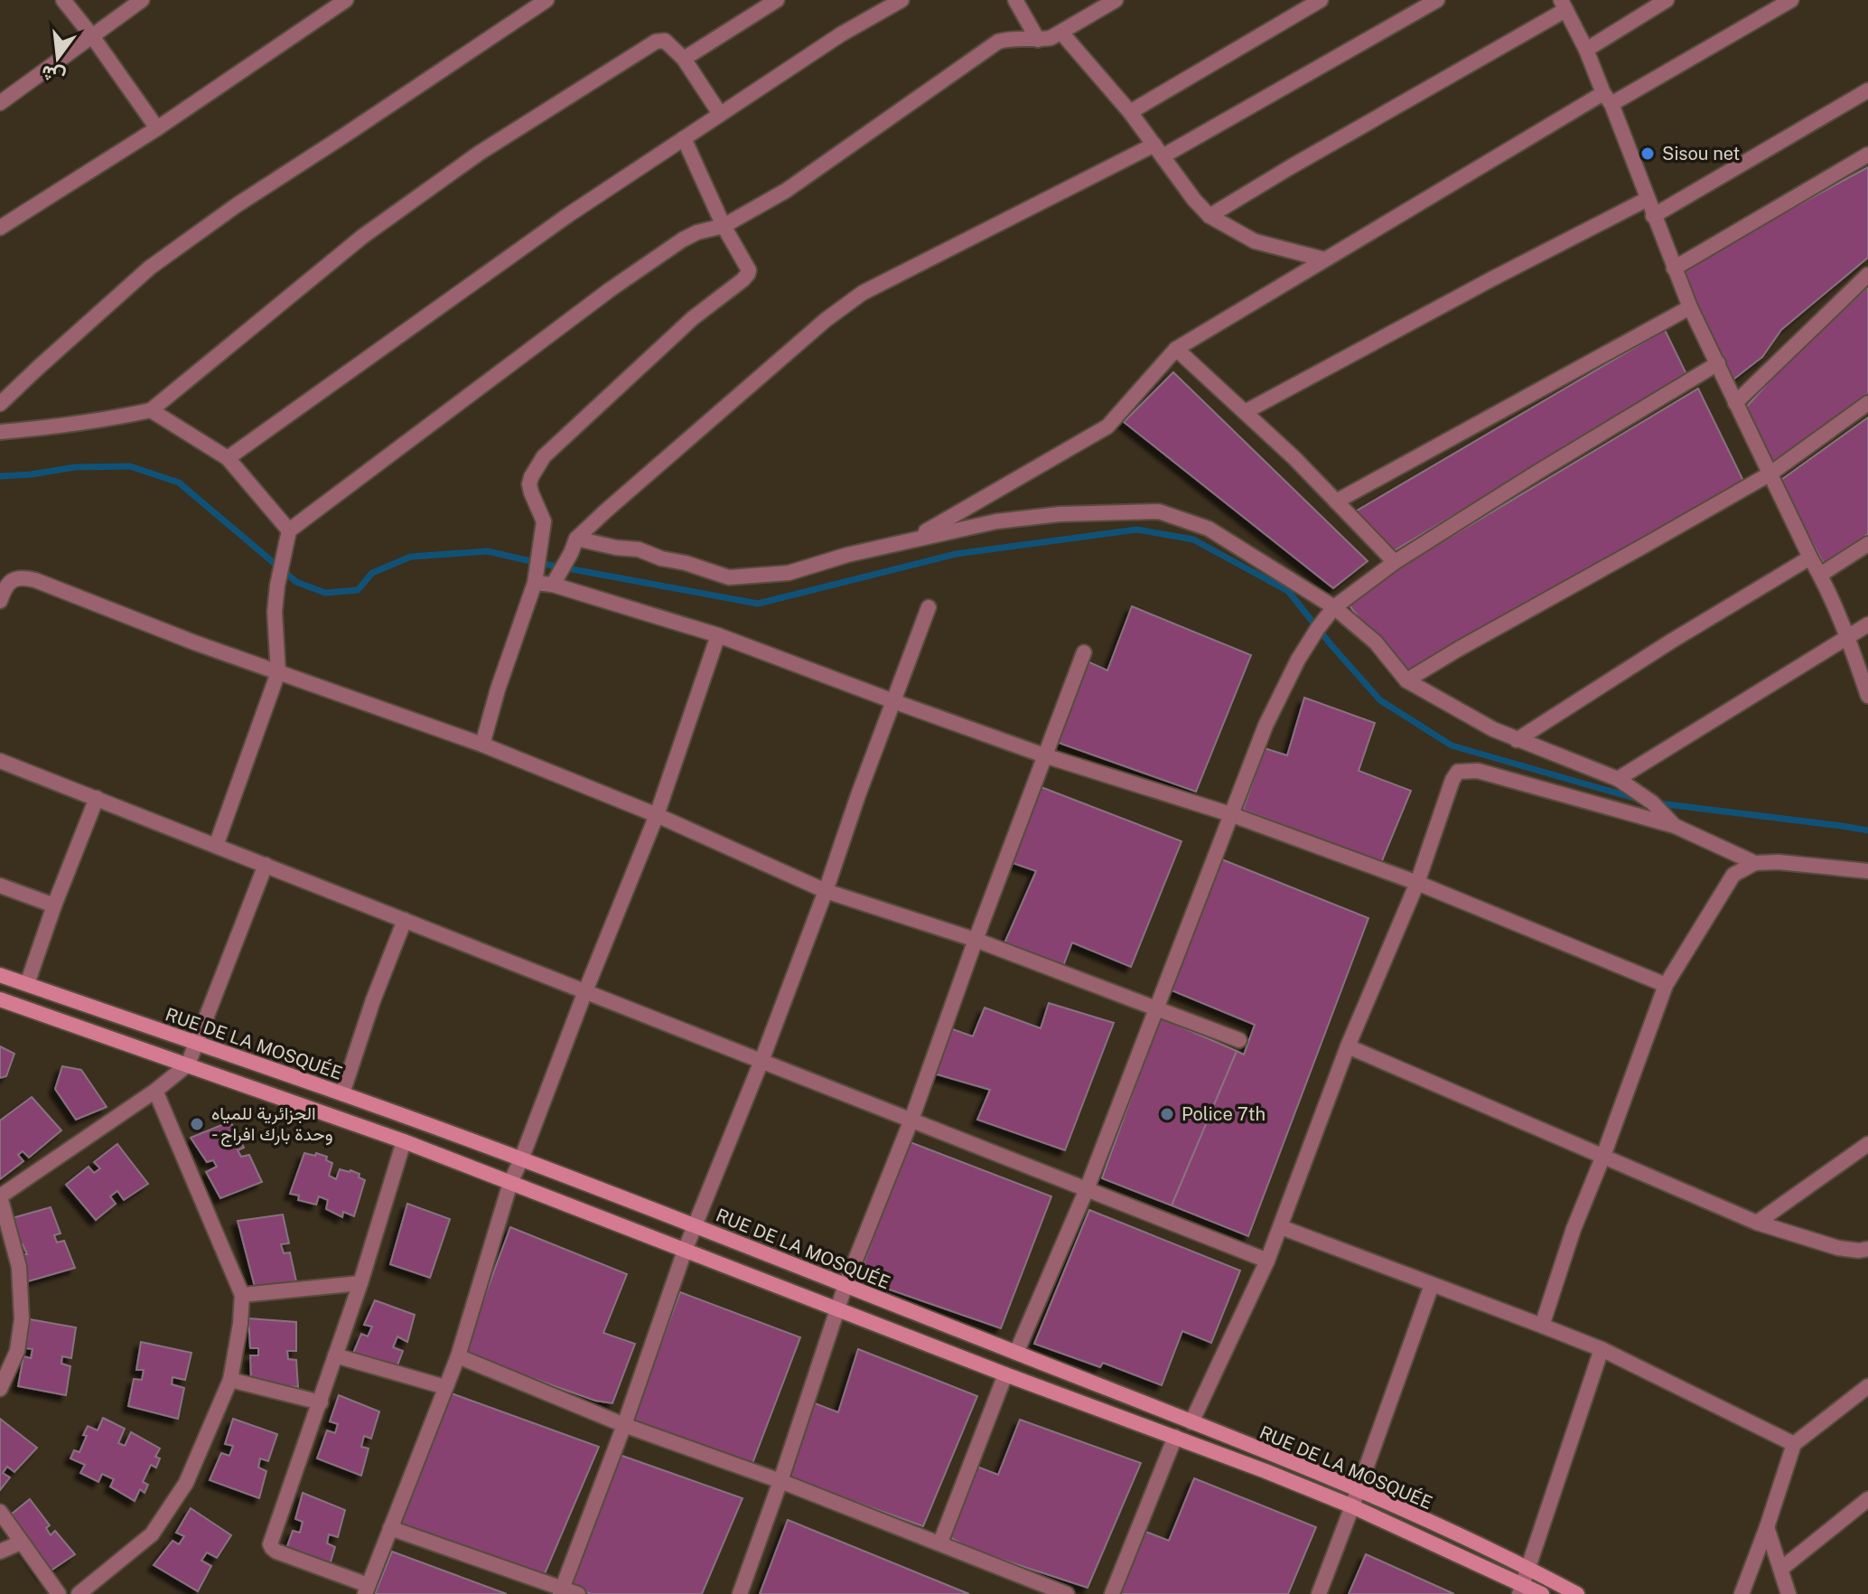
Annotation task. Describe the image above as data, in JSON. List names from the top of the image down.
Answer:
{
  "streets": {
    "main road": ["RUE DE LA MOSQUÉE"]
  },
  "places": ["Sisou net", "Police 7th", "الجزائرية للمياه - وحدة بارك افراج"],
  "north": "bottom"
}
